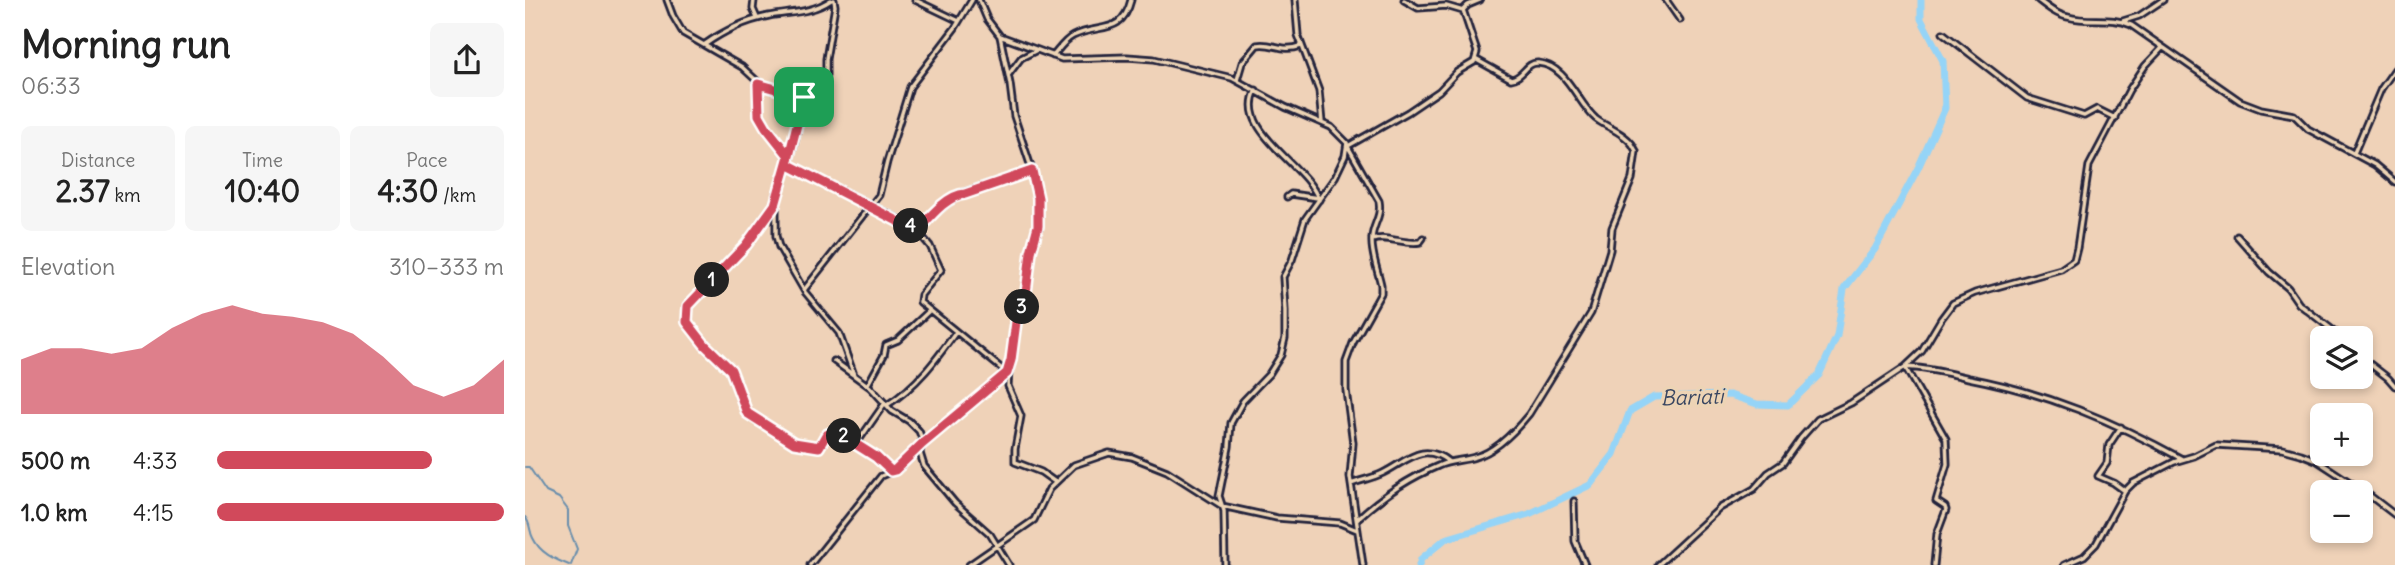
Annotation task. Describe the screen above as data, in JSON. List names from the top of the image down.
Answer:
{
  "water": ["Bariati"],
  "page": {
    "heading": ["Morning run", "06:33"],
    "stats": [
      ["Distance", "2.37 km"],
      ["Time", "10:40"],
      ["Pace", "4:30 /km"]
    ],
    "pins": [
      "4",
      "1",
      "3",
      "2"
    ],
    "chart": ["Elevation", "310–333 m"],
    "map_buttons": ["+", "−"],
    "list": [
      {
        "name": "500 m",
        "note": "4:33"
      },
      {
        "name": "1.0 km",
        "note": "4:15"
      }
    ]
  }
}
